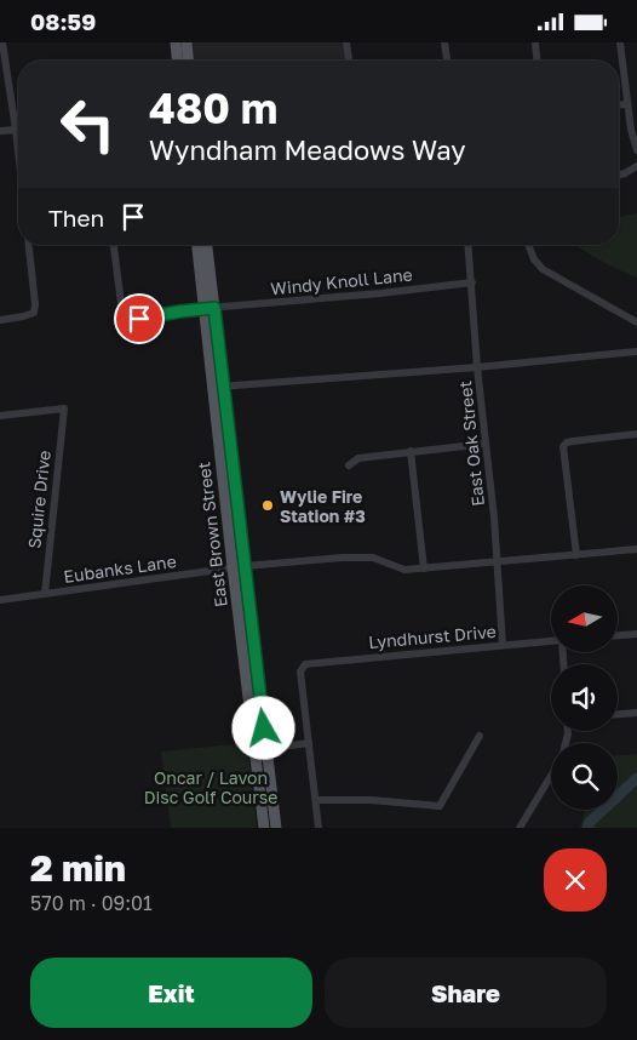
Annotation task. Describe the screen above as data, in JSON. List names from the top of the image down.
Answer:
{
  "streets": {
    "main road": ["East Brown Street"],
    "street": [
      "Windy Knoll Lane",
      "East Oak Street",
      "Squire Drive",
      "Eubanks Lane",
      "Lyndhurst Drive"
    ]
  },
  "crossings": [
    ["Windy Knoll Lane", "East Oak Street"],
    ["Windy Knoll Lane", "East Brown Street"],
    ["East Oak Street", "Eubanks Lane"],
    ["East Oak Street", "Lyndhurst Drive"],
    ["Squire Drive", "Eubanks Lane"],
    ["East Brown Street", "Eubanks Lane"]
  ],
  "parks": ["Oncar / Lavon Disc Golf Course"],
  "places": ["Wylie Fire Station #3"],
  "north": "left",
  "page": {
    "status": "08:59",
    "turn": ["480 m", "Wyndham Meadows Way"],
    "then": "Then",
    "heading": ["2 min", "570 m · 09:01"],
    "buttons": ["Exit", "Share"]
  }
}
